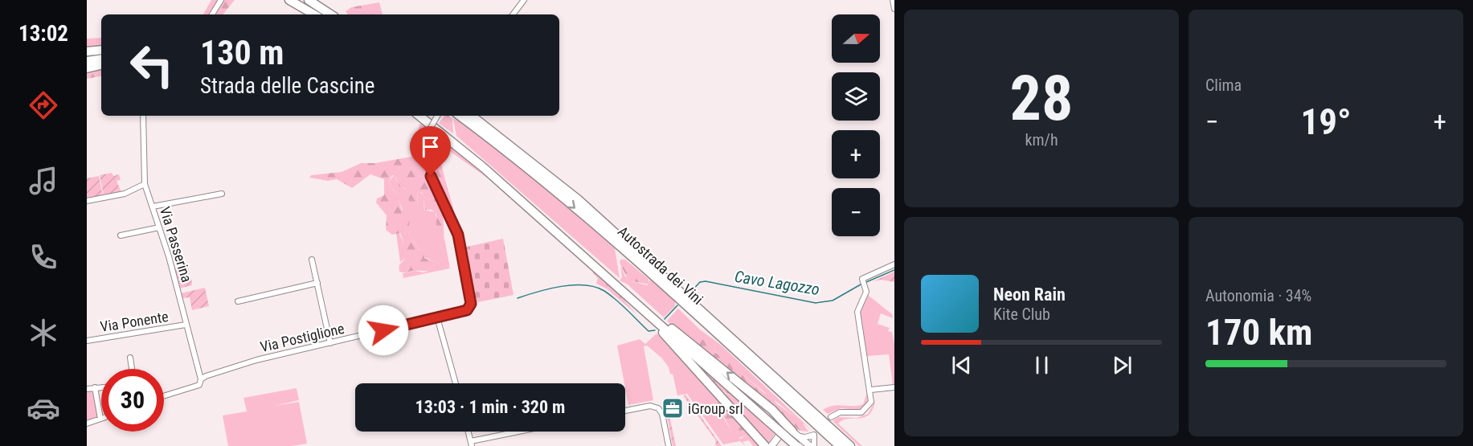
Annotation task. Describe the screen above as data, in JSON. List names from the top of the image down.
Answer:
{
  "streets": {
    "highway": ["Autostrada dei Vini"],
    "street": ["Via Passerina", "Via Ponente", "Via Postiglione"]
  },
  "crossings": [
    ["Via Passerina", "Via Ponente"],
    ["Via Passerina", "Via Postiglione"]
  ],
  "water": ["Cavo Lagozzo"],
  "places": {
    "office": ["iGroup srl"]
  },
  "north": "right",
  "page": {
    "tabs": "13:02",
    "tile": [
      ["28", "km/h"],
      "Clima",
      ["Autonomia · 34%", "170 km"]
    ],
    "map_buttons": ["+", "−"],
    "turn": ["130 m", "Strada delle Cascine"],
    "heat": ["−", "19°", "+"],
    "song": ["Neon Rain", "Kite Club"],
    "limit": "30",
    "trip": "13:03 · 1 min · 320 m"
  }
}
